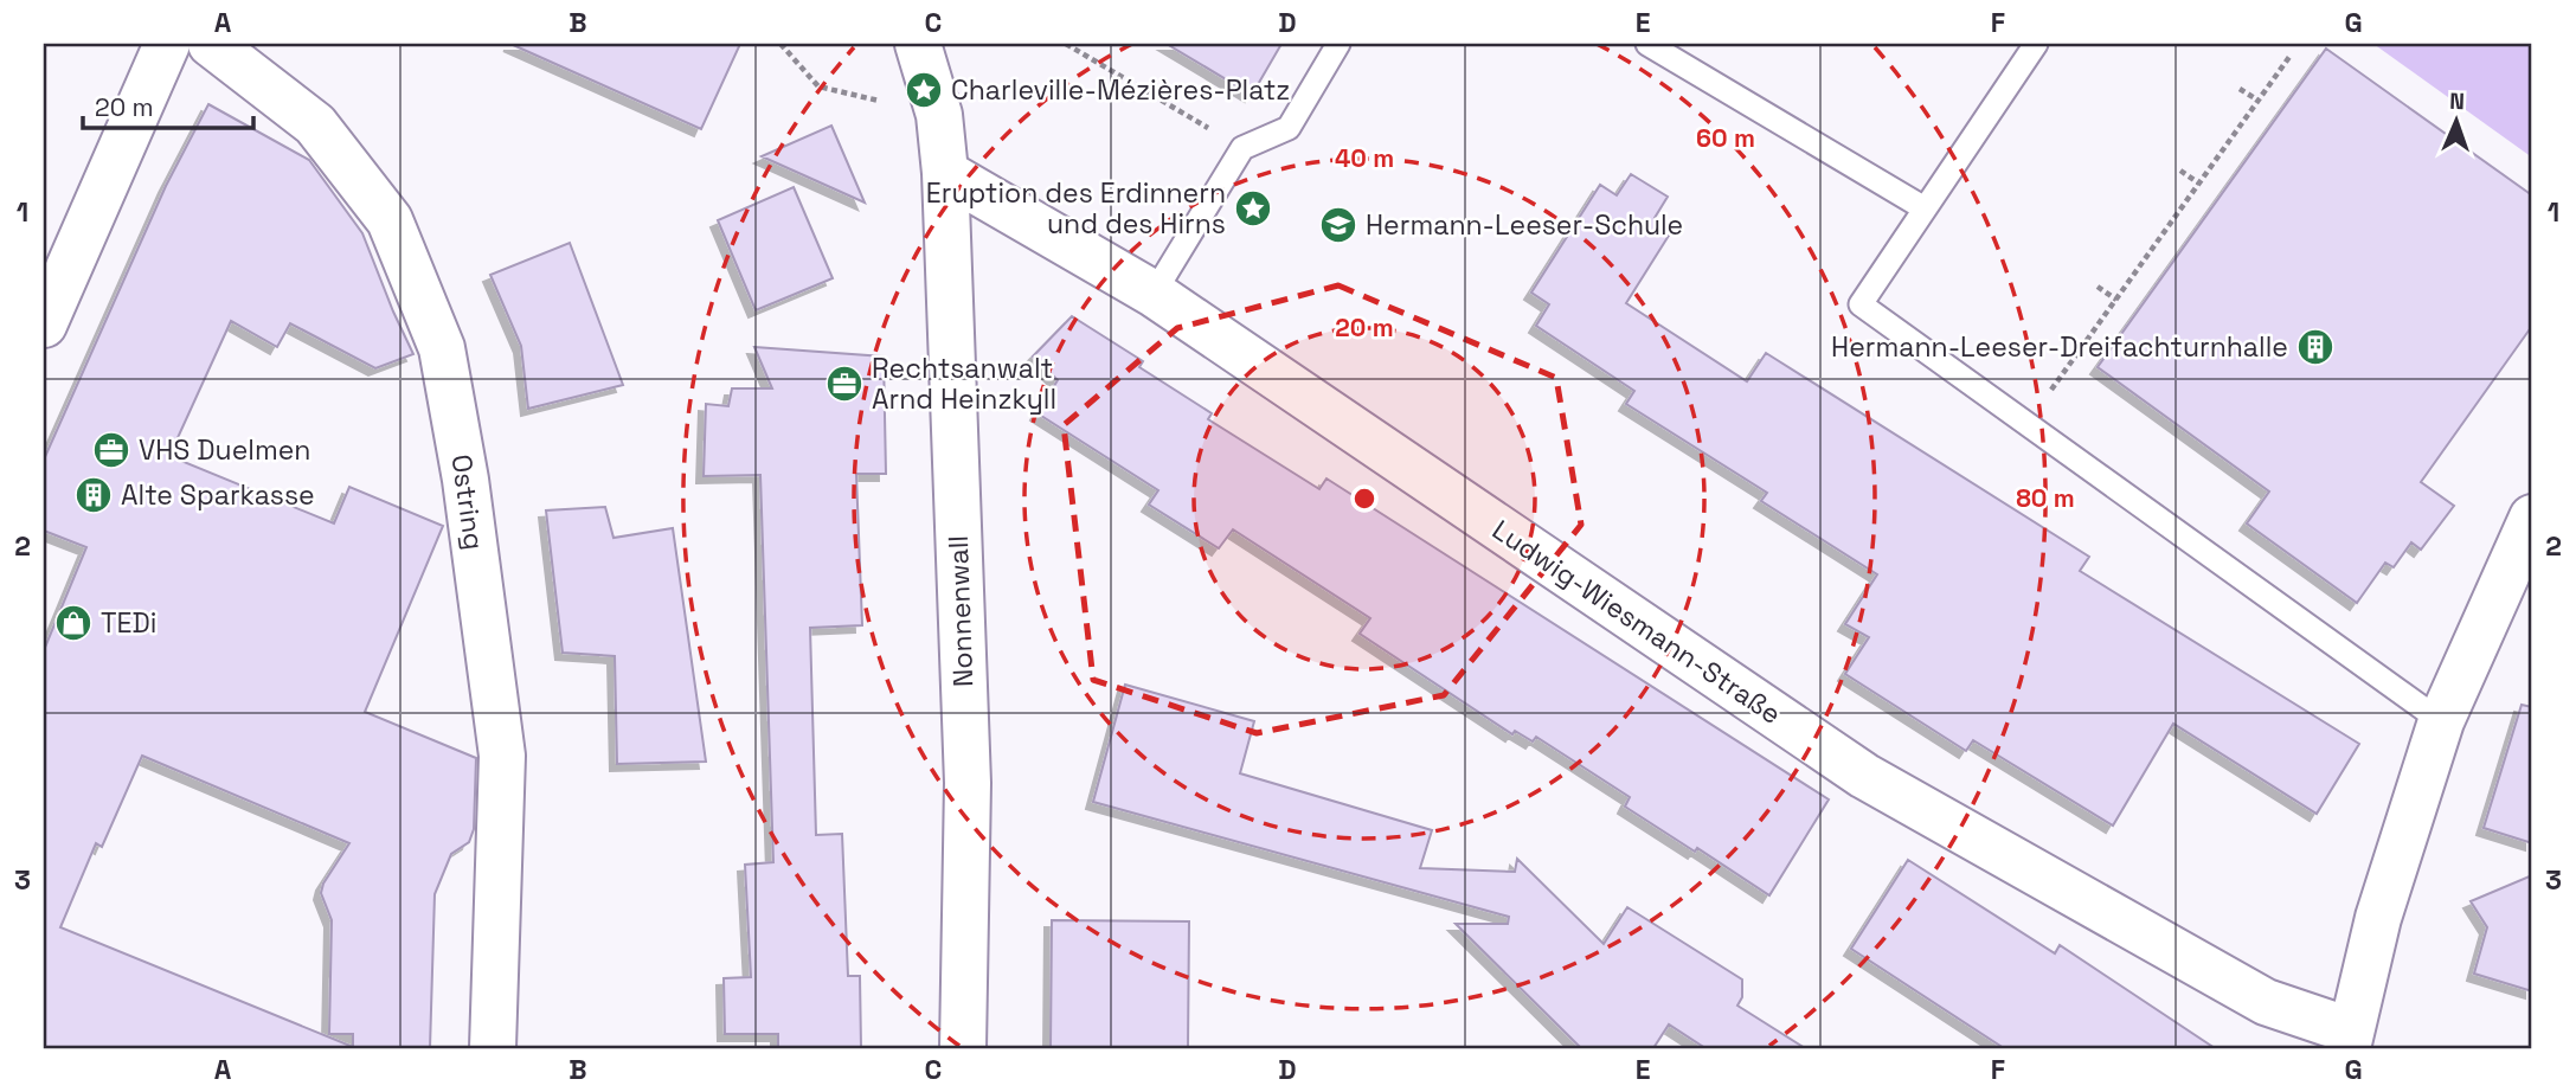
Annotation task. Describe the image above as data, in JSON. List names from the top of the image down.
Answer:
{
  "streets": {
    "street": ["Ostring", "Nonnenwall", "Ludwig-Wiesmann-Straße"]
  },
  "crossings": [
    ["Nonnenwall", "Ludwig-Wiesmann-Straße"]
  ],
  "places": {
    "place": ["Charleville-Mézières-Platz", "Eruption des Erdinnern und des Hirns"],
    "school or university": ["Hermann-Leeser-Schule"],
    "building": ["Hermann-Leeser-Dreifachturnhalle", "Alte Sparkasse"],
    "office": ["Rechtsanwalt Arnd Heinzkyll", "VHS Duelmen"],
    "shop": ["TEDi"]
  },
  "scale_bar": "20 m",
  "north": "top",
  "grid": {
    "columns": [
      "A",
      "B",
      "C",
      "D",
      "E",
      "F",
      "G"
    ],
    "rows": ["1", "2", "3"]
  },
  "rings": [
    "60 m",
    "40 m",
    "20 m",
    "80 m"
  ]
}
